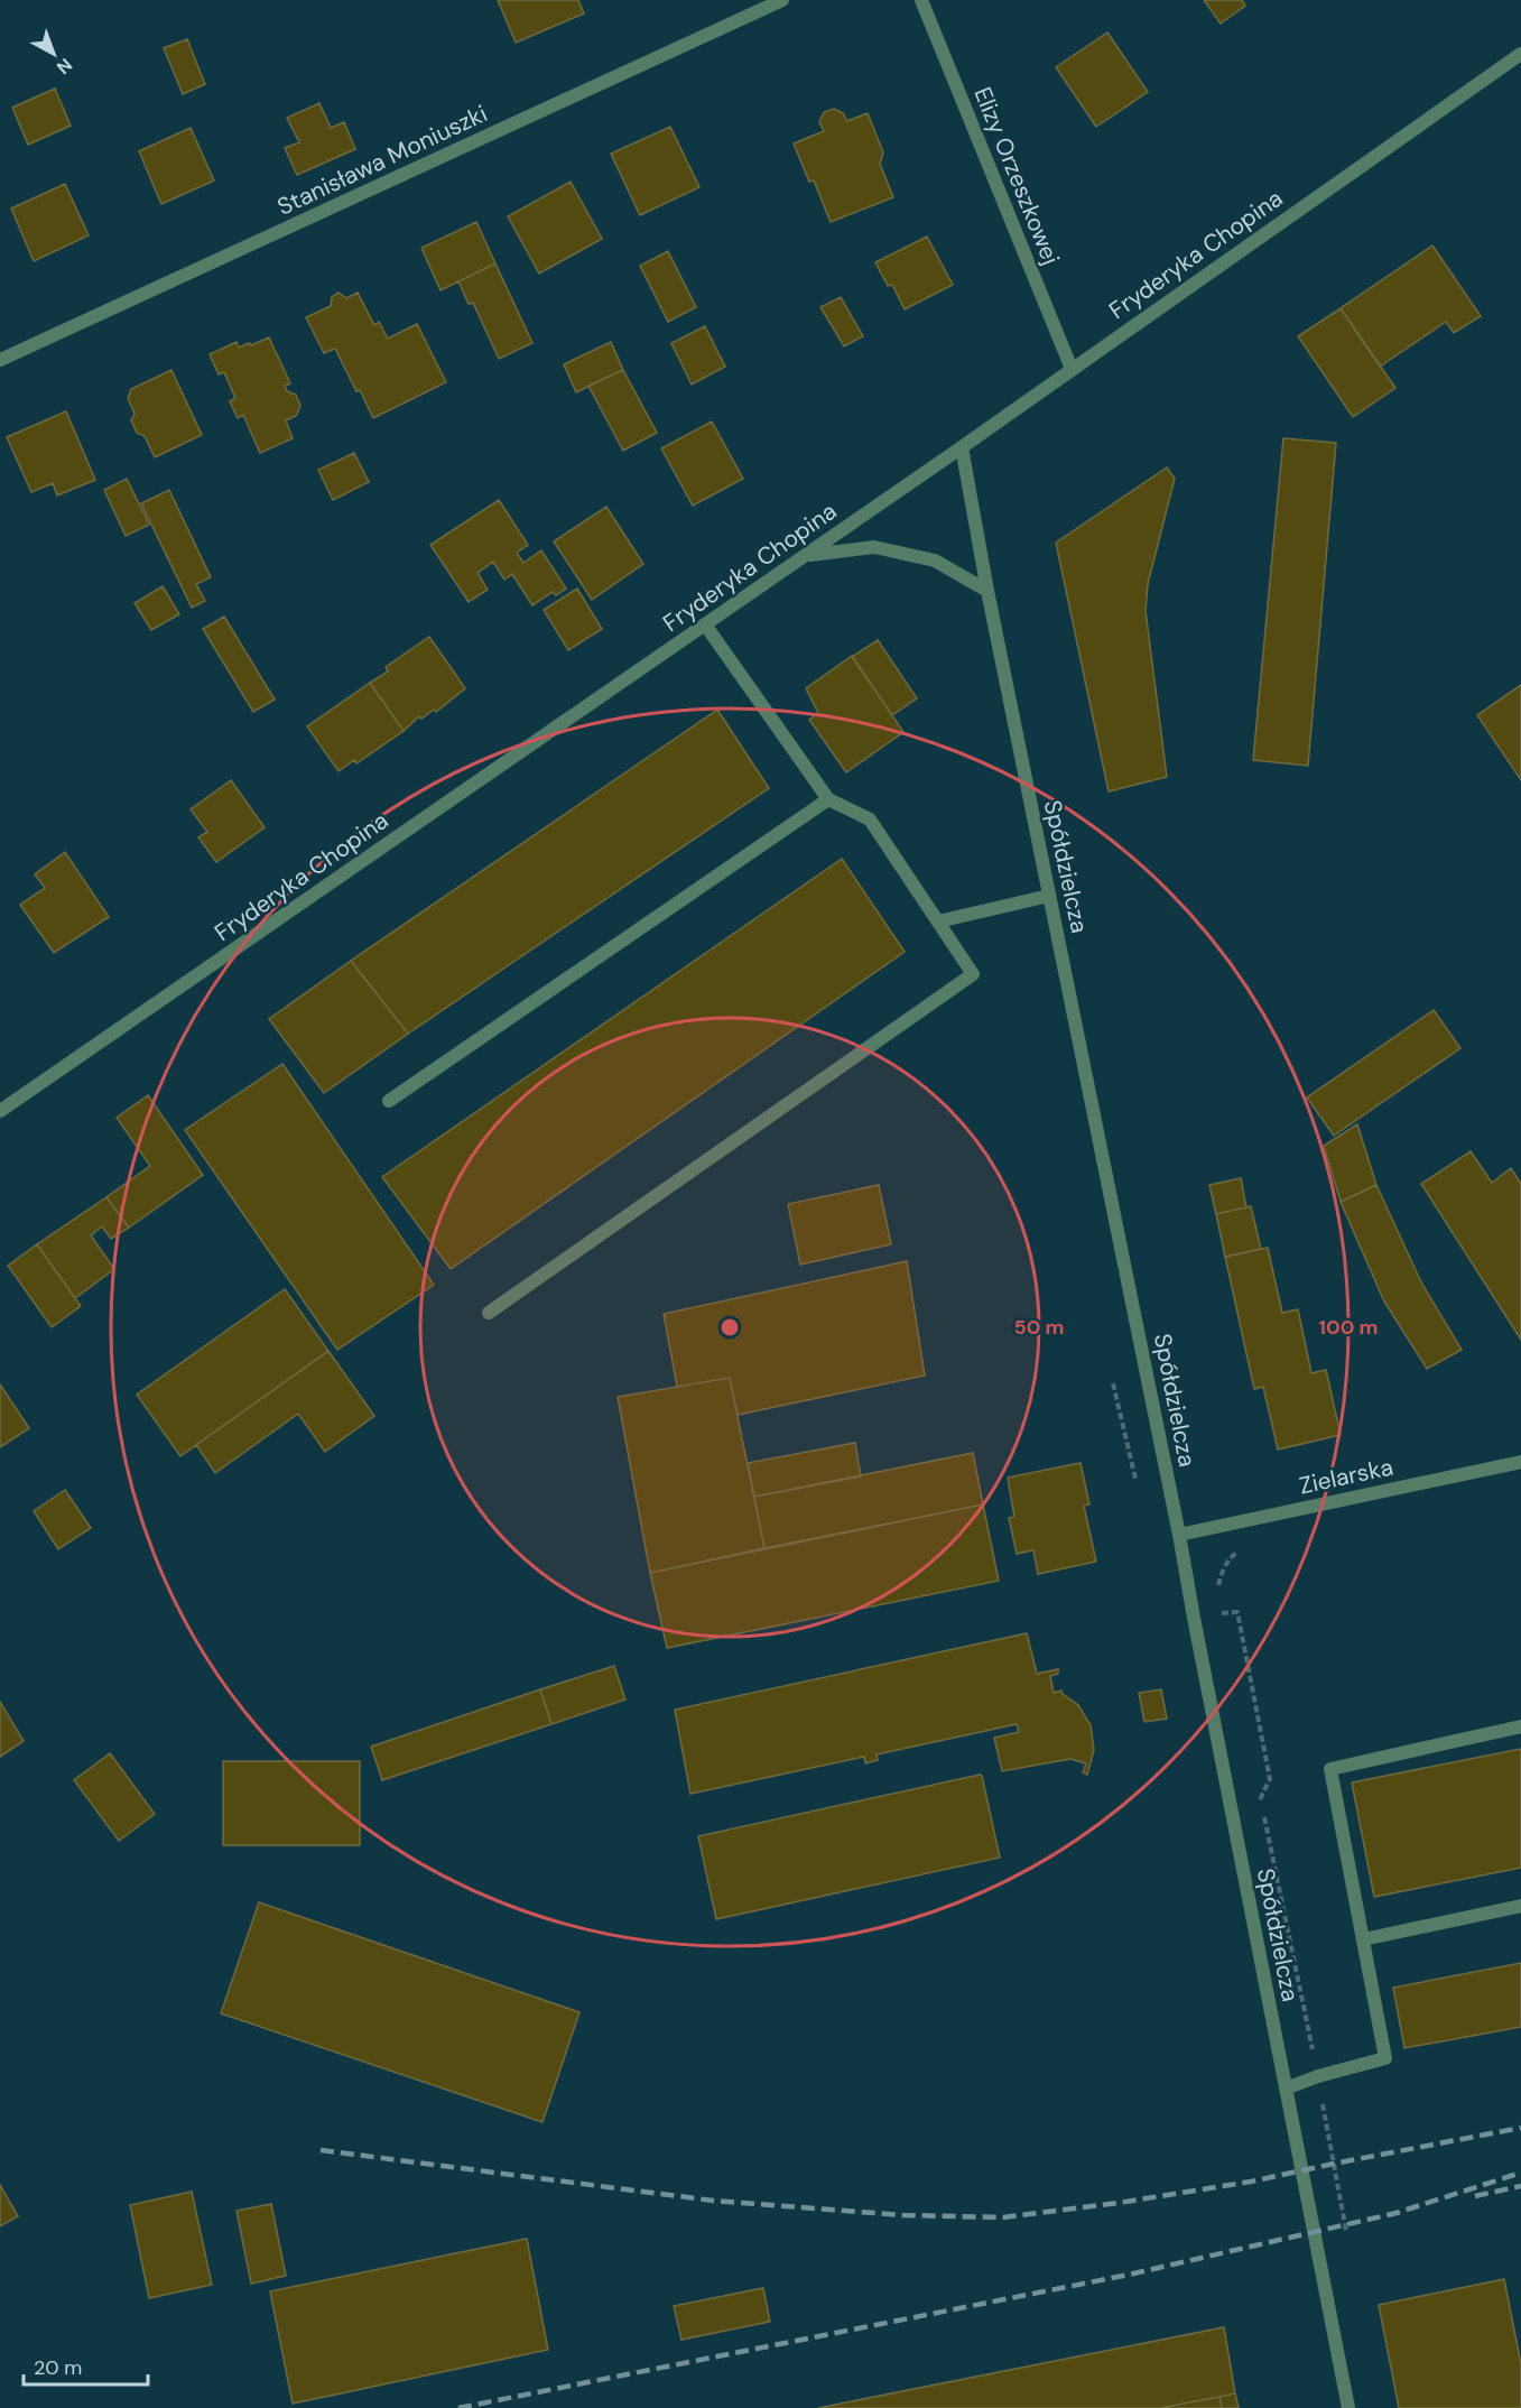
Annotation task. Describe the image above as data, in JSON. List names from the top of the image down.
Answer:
{
  "streets": {
    "street": [
      "Stanisława Moniuszki",
      "Elizy Orzeszkowej",
      "Fryderyka Chopina",
      "Spółdzielcza",
      "Zielarska"
    ]
  },
  "crossings": [
    ["Elizy Orzeszkowej", "Fryderyka Chopina"],
    ["Fryderyka Chopina", "Spółdzielcza"],
    ["Spółdzielcza", "Zielarska"]
  ],
  "scale_bar": "20 m",
  "north": "bottom right",
  "rings": ["50 m", "100 m"]
}
